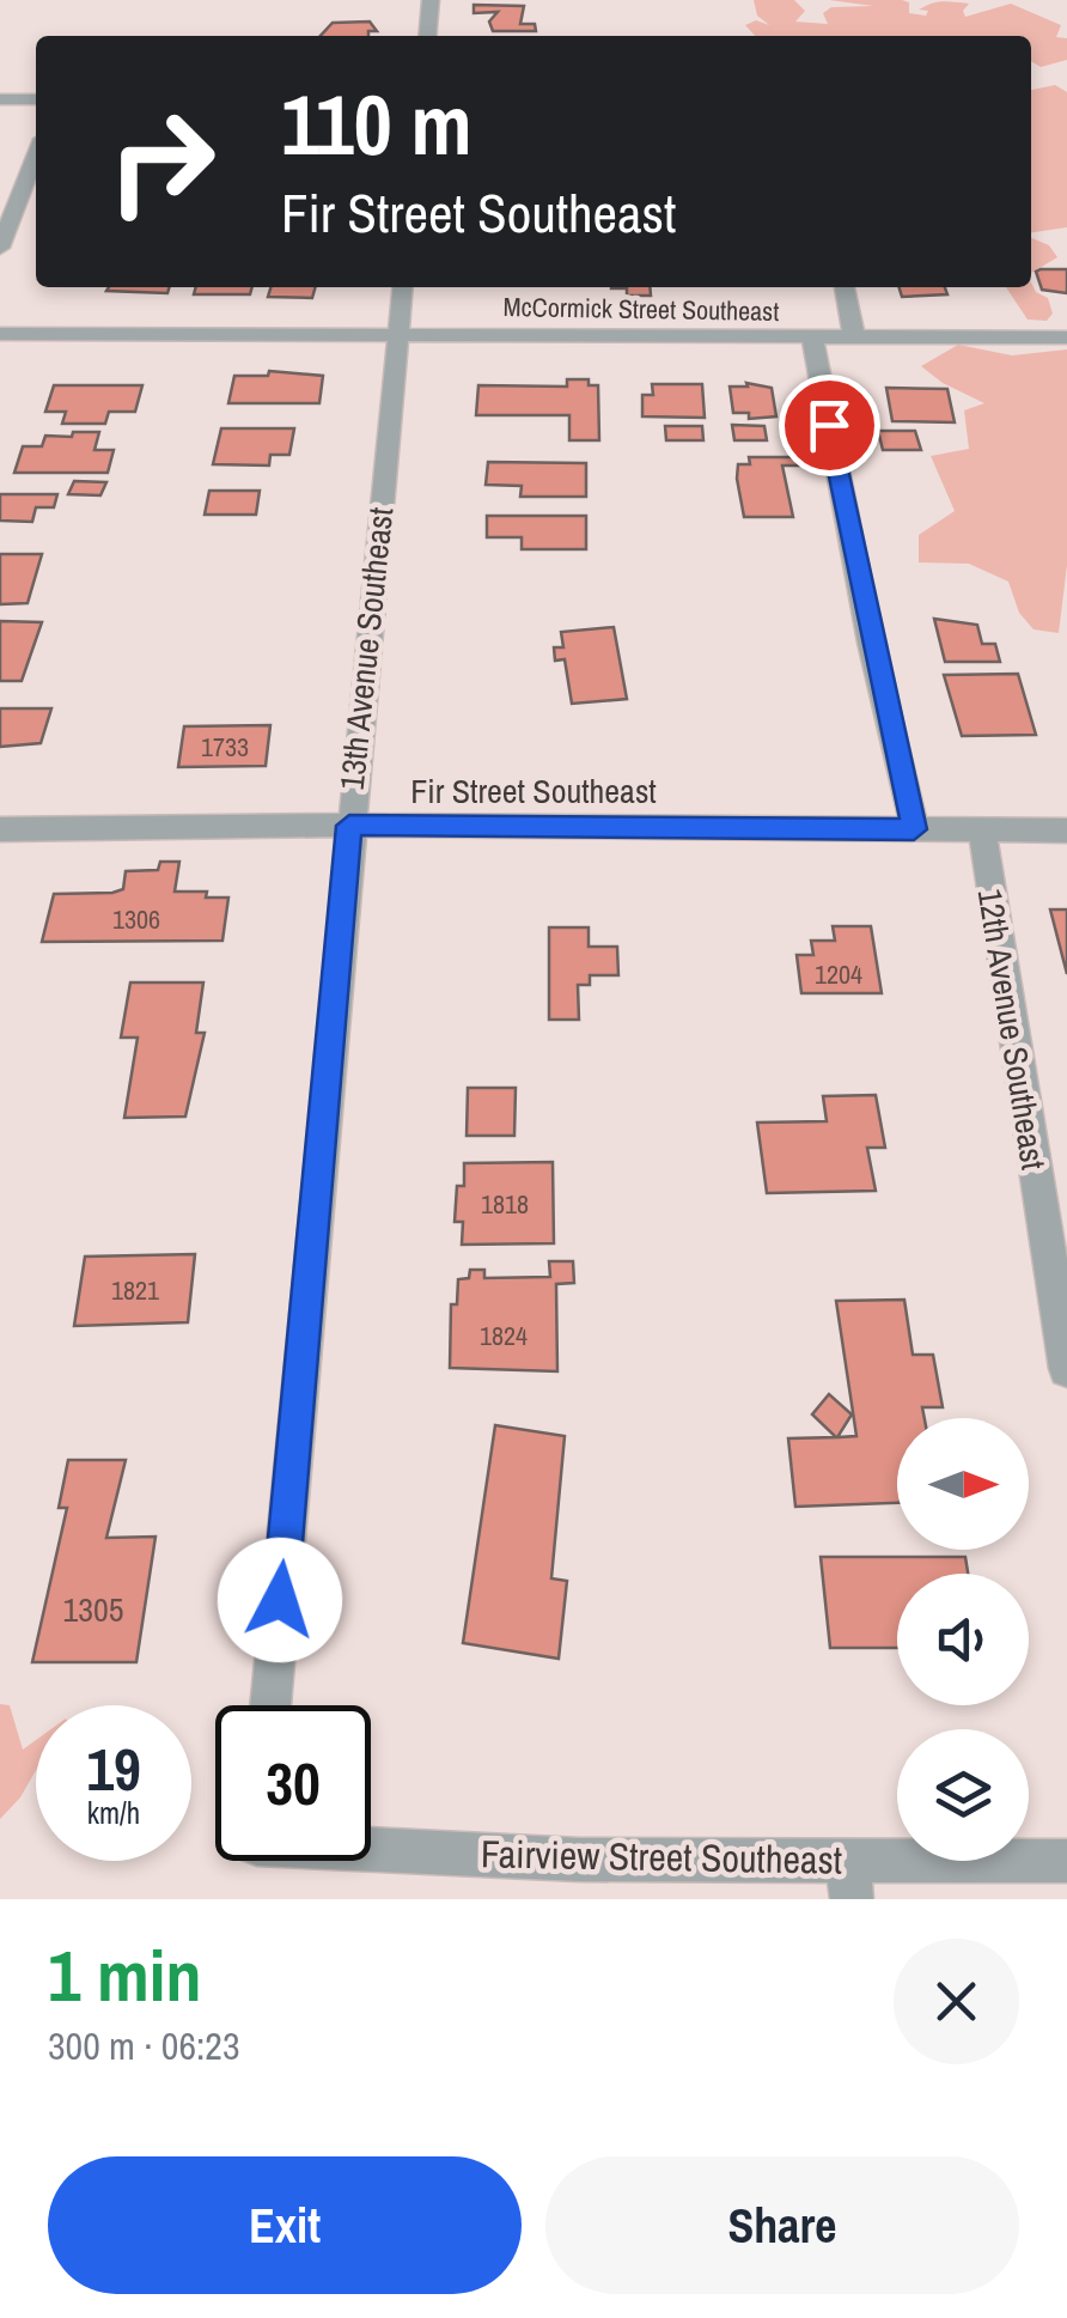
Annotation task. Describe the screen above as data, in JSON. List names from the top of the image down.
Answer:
{
  "streets": {
    "street": [
      "McCormick Street Southeast",
      "13th Avenue Southeast",
      "Fir Street Southeast",
      "12th Avenue Southeast",
      "Fairview Street Southeast"
    ]
  },
  "crossings": [
    ["McCormick Street Southeast", "13th Avenue Southeast"],
    ["13th Avenue Southeast", "Fir Street Southeast"],
    ["Fir Street Southeast", "12th Avenue Southeast"]
  ],
  "house_numbers": [
    "1733",
    "1306",
    "1204",
    "1818",
    "1821",
    "1824",
    "1305"
  ],
  "north": "right",
  "page": {
    "turn": ["110 m", "Fir Street Southeast"],
    "speed": "19 km/h",
    "limit": "30",
    "heading": ["1 min", "300 m · 06:23"],
    "buttons": ["Exit", "Share"]
  }
}
